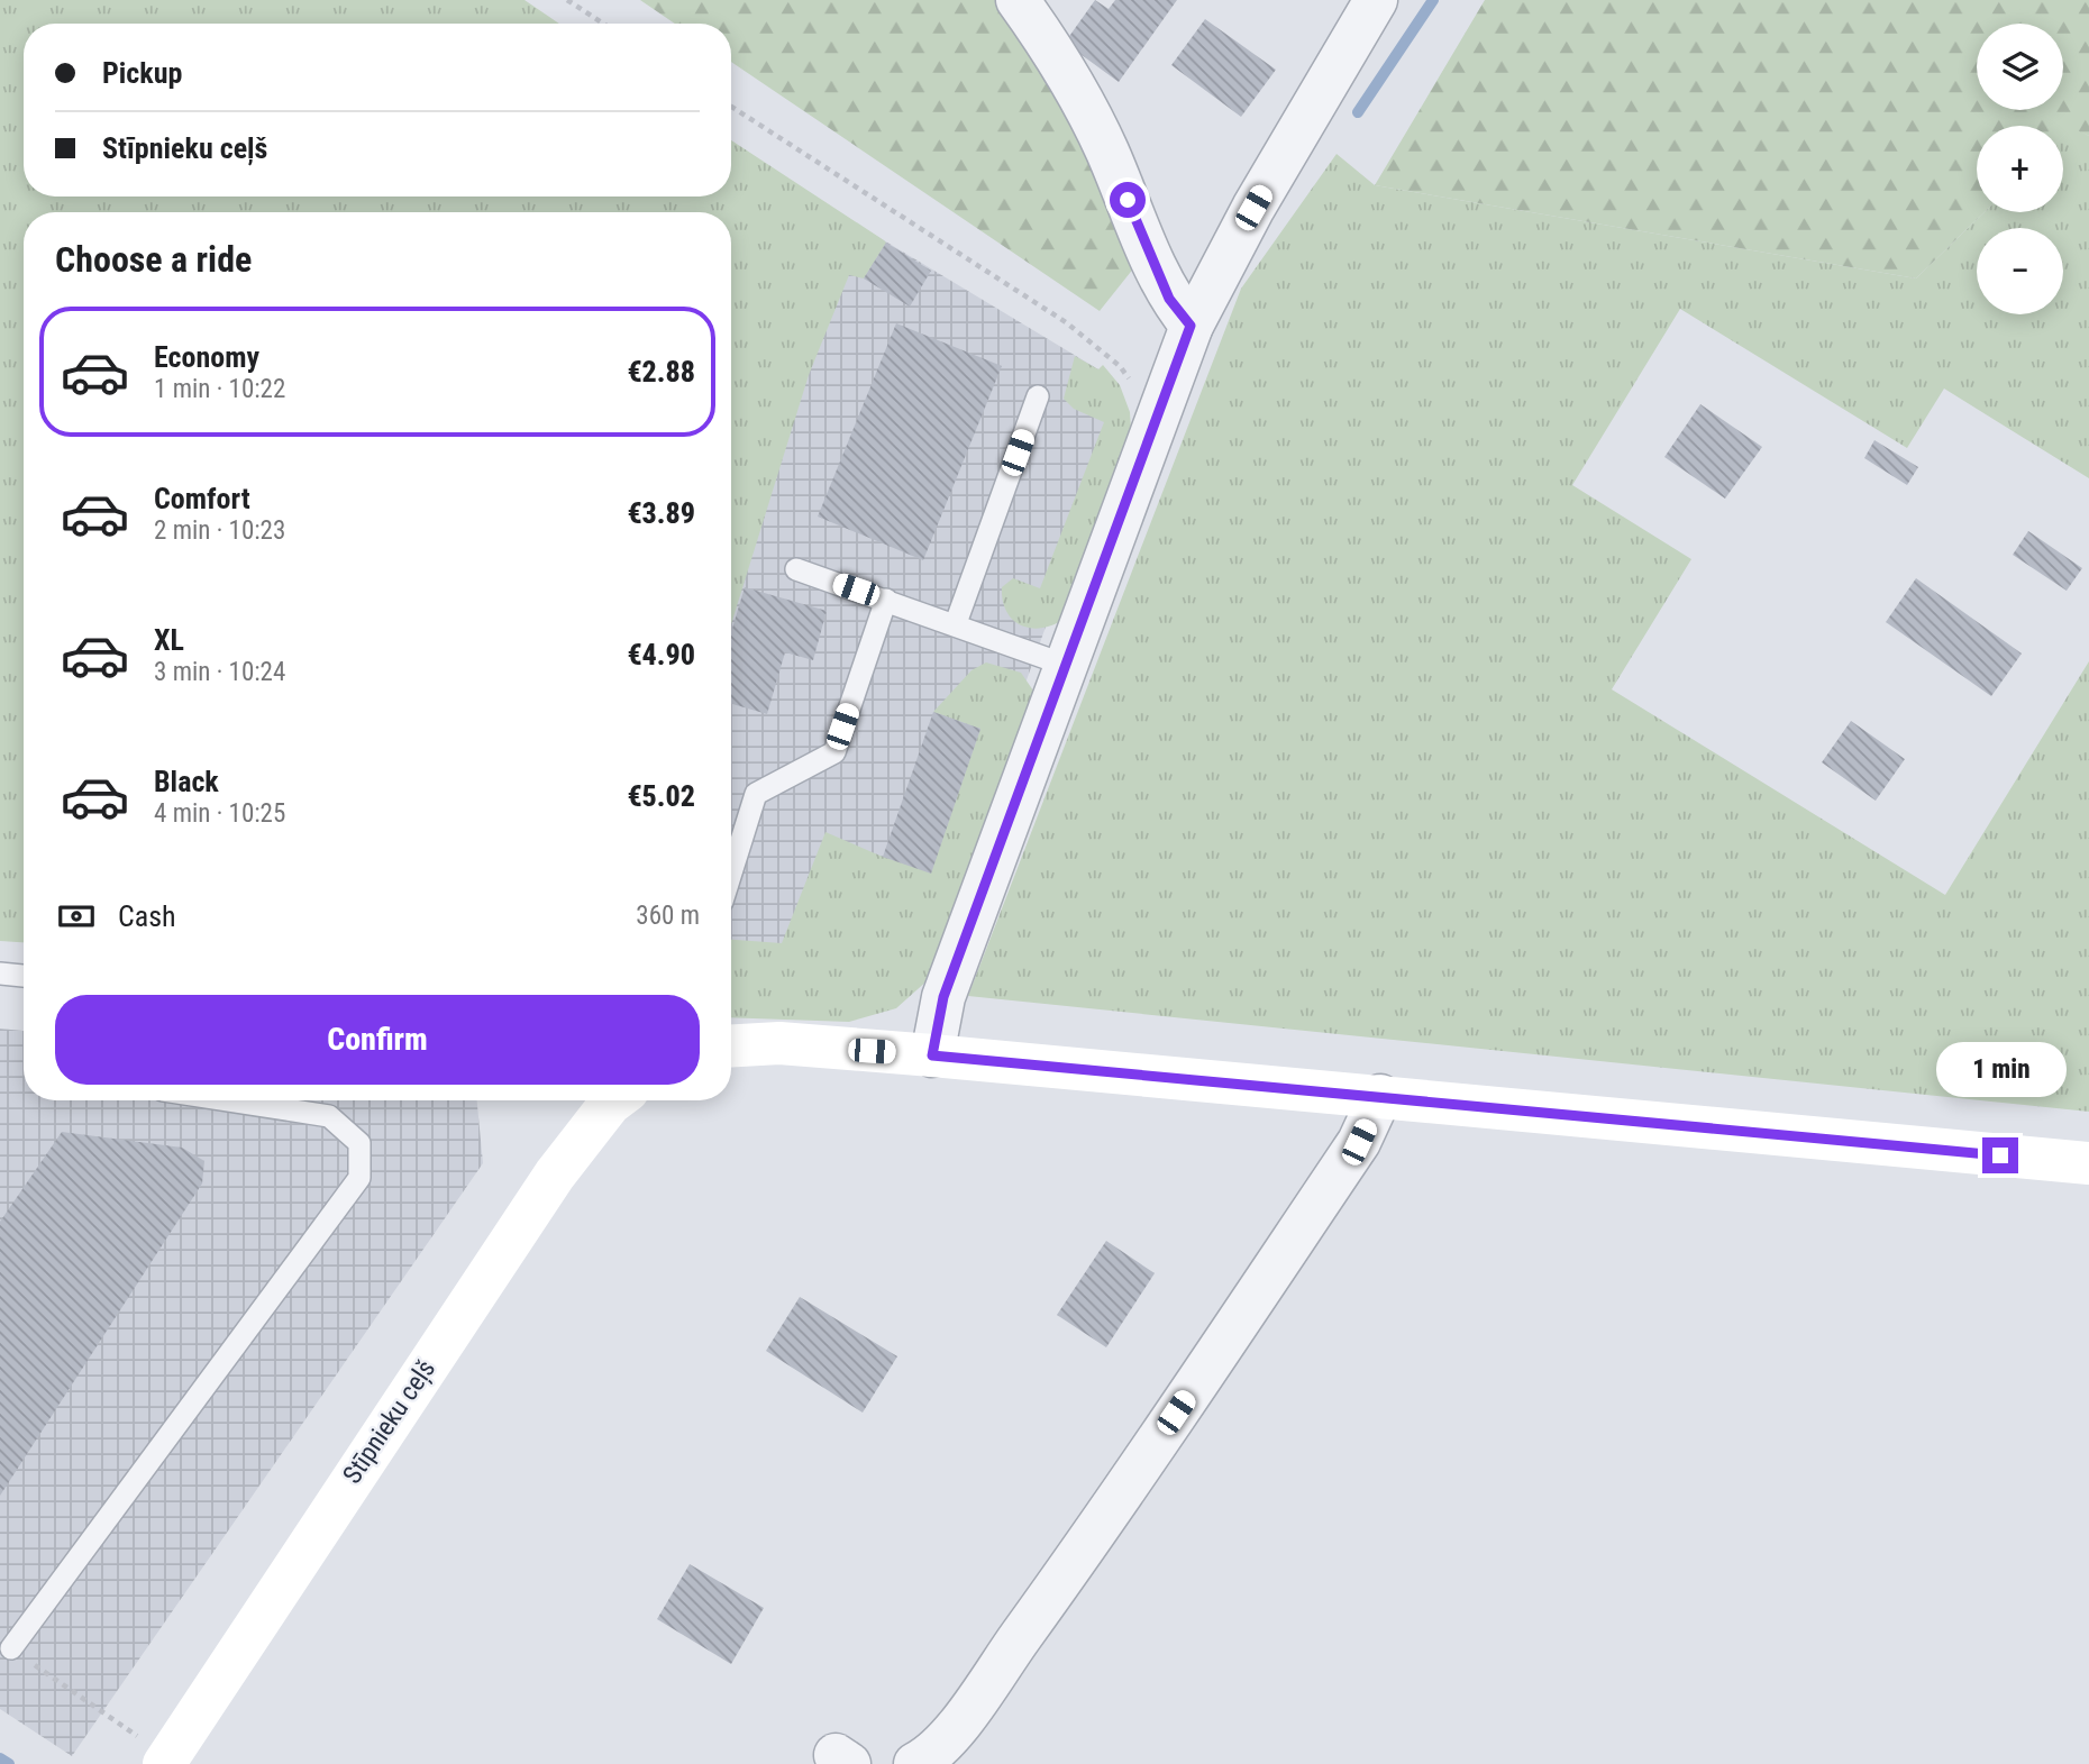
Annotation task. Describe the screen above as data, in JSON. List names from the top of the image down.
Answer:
{
  "streets": {
    "main road": ["Stīpnieku ceļš"]
  },
  "page": {
    "map_buttons": ["+", "−"],
    "banner": ["Pickup", "Stīpnieku ceļš"],
    "heading": "Choose a ride",
    "list": [
      {
        "name": "Economy",
        "note": "1 min · 10:22",
        "value": "€2.88"
      },
      {
        "name": "Comfort",
        "note": "2 min · 10:23",
        "value": "€3.89"
      },
      {
        "name": "XL",
        "note": "3 min · 10:24",
        "value": "€4.90"
      },
      {
        "name": "Black",
        "note": "4 min · 10:25",
        "value": "€5.02"
      }
    ],
    "pay": ["Cash", "360 m"],
    "buttons": "Confirm",
    "bubble": "1 min"
  }
}
